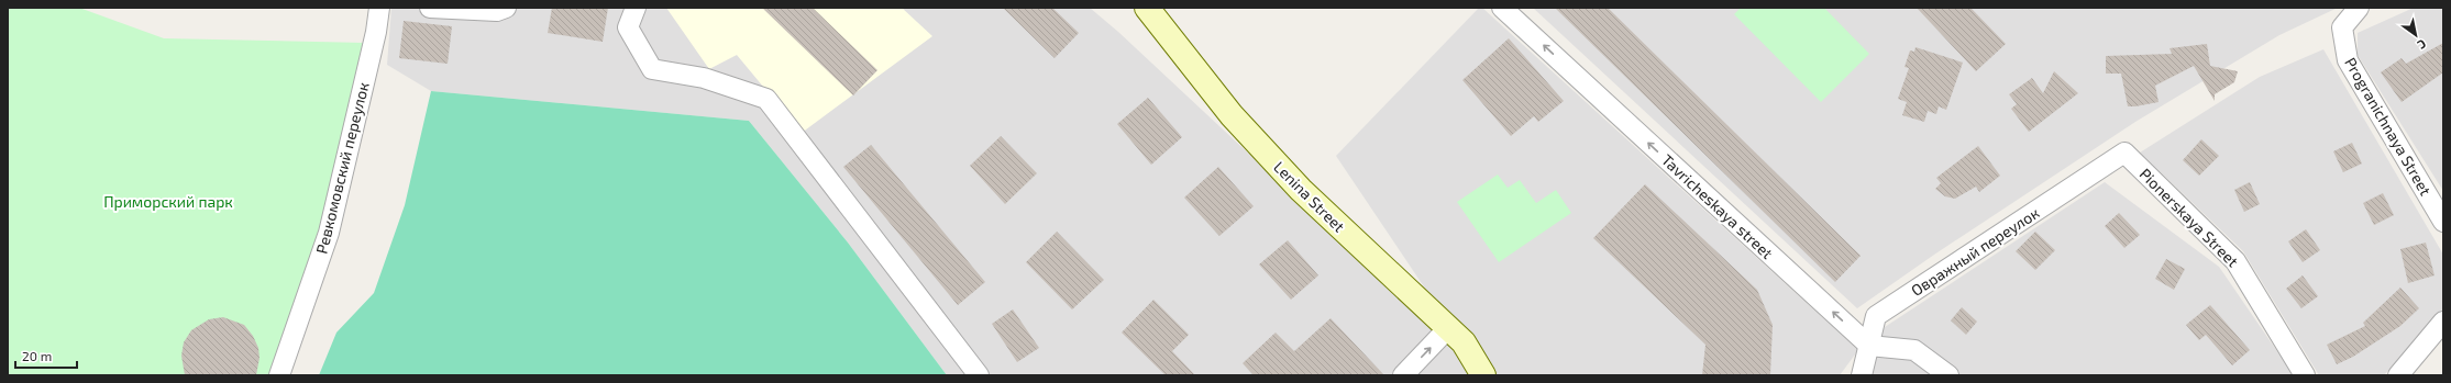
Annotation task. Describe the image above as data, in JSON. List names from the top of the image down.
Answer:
{
  "streets": {
    "main road": ["Lenina Street"],
    "street": [
      "Progranichnaya Street",
      "Ревкомовский переулок",
      "Tavricheskaya street",
      "Pionerskaya Street",
      "Овражный переулок"
    ]
  },
  "crossings": [
    ["Tavricheskaya street", "Овражный переулок"],
    ["Pionerskaya Street", "Овражный переулок"]
  ],
  "one_way": ["Tavricheskaya street"],
  "parks": ["Приморский парк"],
  "scale_bar": "20 m",
  "north": "bottom right"
}
